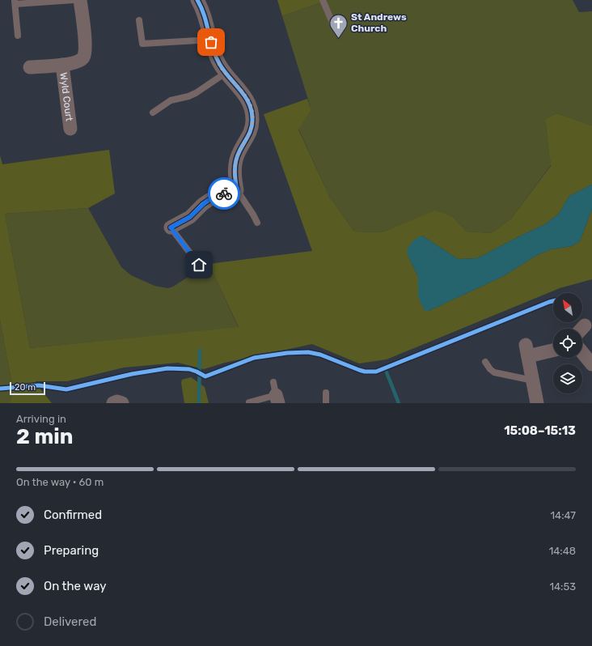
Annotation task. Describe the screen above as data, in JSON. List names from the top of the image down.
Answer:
{
  "streets": {
    "street": ["Wyld Court"]
  },
  "places": {
    "church": ["St Andrews Church"]
  },
  "scale_bar": "20 m",
  "north": "top left",
  "page": {
    "scale": "20 m",
    "heading": ["2 min", "Arriving in", "15:08–15:13"],
    "bar": "On the way · 60 m",
    "list": [
      ["Confirmed", "14:47"],
      ["Preparing", "14:48"],
      ["On the way", "14:53"],
      "Delivered"
    ]
  }
}
